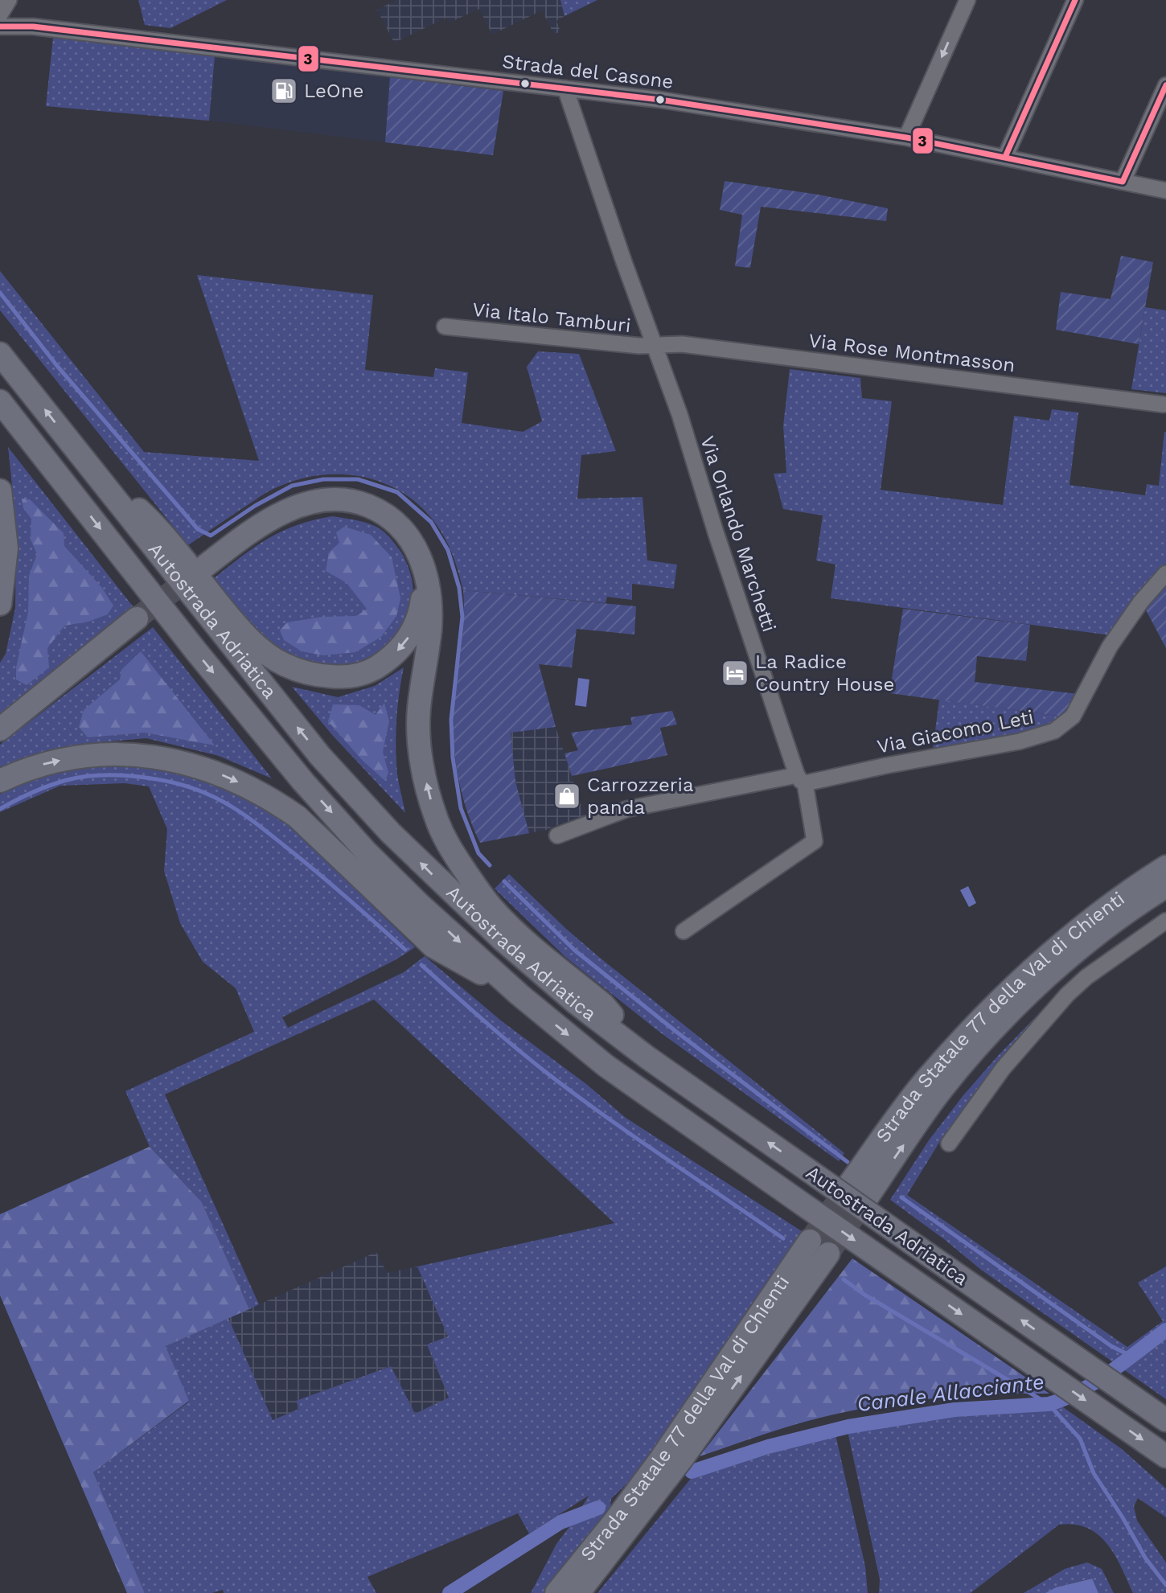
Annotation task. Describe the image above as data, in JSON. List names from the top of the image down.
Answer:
{
  "streets": {
    "highway": ["Autostrada Adriatica", "Strada Statale 77 della Val di Chienti"],
    "street": [
      "Strada del Casone",
      "Via Italo Tamburi",
      "Via Rose Montmasson",
      "Via Orlando Marchetti",
      "Via Giacomo Leti"
    ]
  },
  "crossings": [
    ["Strada del Casone", "Via Orlando Marchetti"],
    ["Via Italo Tamburi", "Via Rose Montmasson"],
    ["Via Italo Tamburi", "Via Orlando Marchetti"],
    ["Via Rose Montmasson", "Via Orlando Marchetti"],
    ["Via Orlando Marchetti", "Via Giacomo Leti"]
  ],
  "water": ["Canale Allacciante"],
  "places": {
    "fuel station": ["LeOne"],
    "hotel": ["La Radice Country House"],
    "shop": ["Carrozzeria panda"]
  },
  "lines": ["transit line 3"]
}
